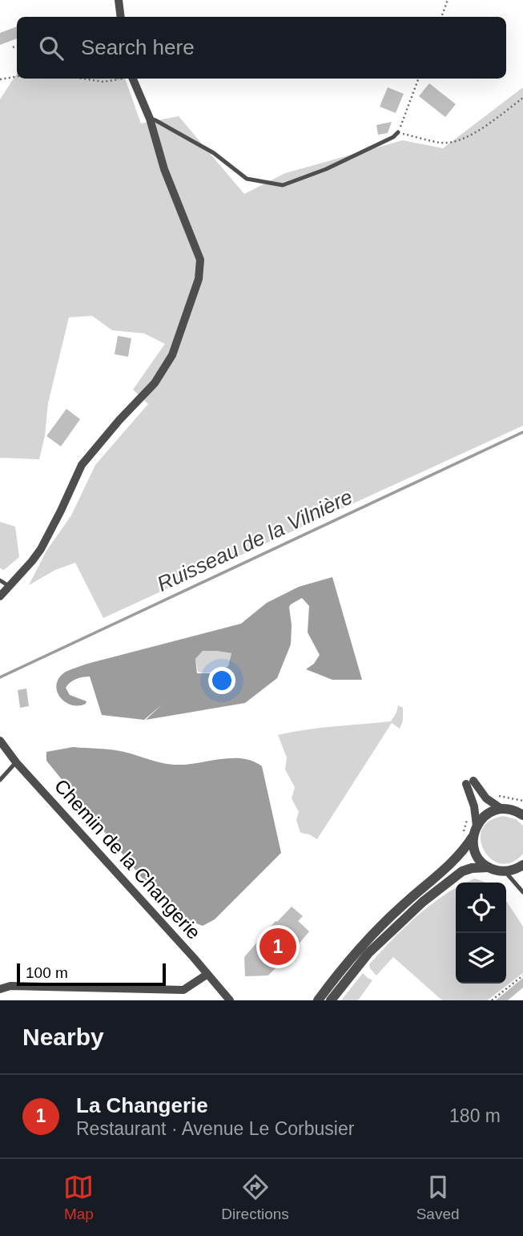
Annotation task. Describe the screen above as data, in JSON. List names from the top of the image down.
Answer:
{
  "streets": {
    "street": ["Chemin de la Changerie"]
  },
  "water": ["Ruisseau de la Vilnière"],
  "scale_bar": "100 m",
  "page": {
    "search": "Search here",
    "pins": "1",
    "scale": "100 m",
    "heading": "Nearby",
    "list": [
      {
        "mark": "1",
        "name": "La Changerie",
        "note": "Restaurant · Avenue Le Corbusier",
        "value": "180 m"
      }
    ],
    "nav": ["Map", "Directions", "Saved"]
  }
}
